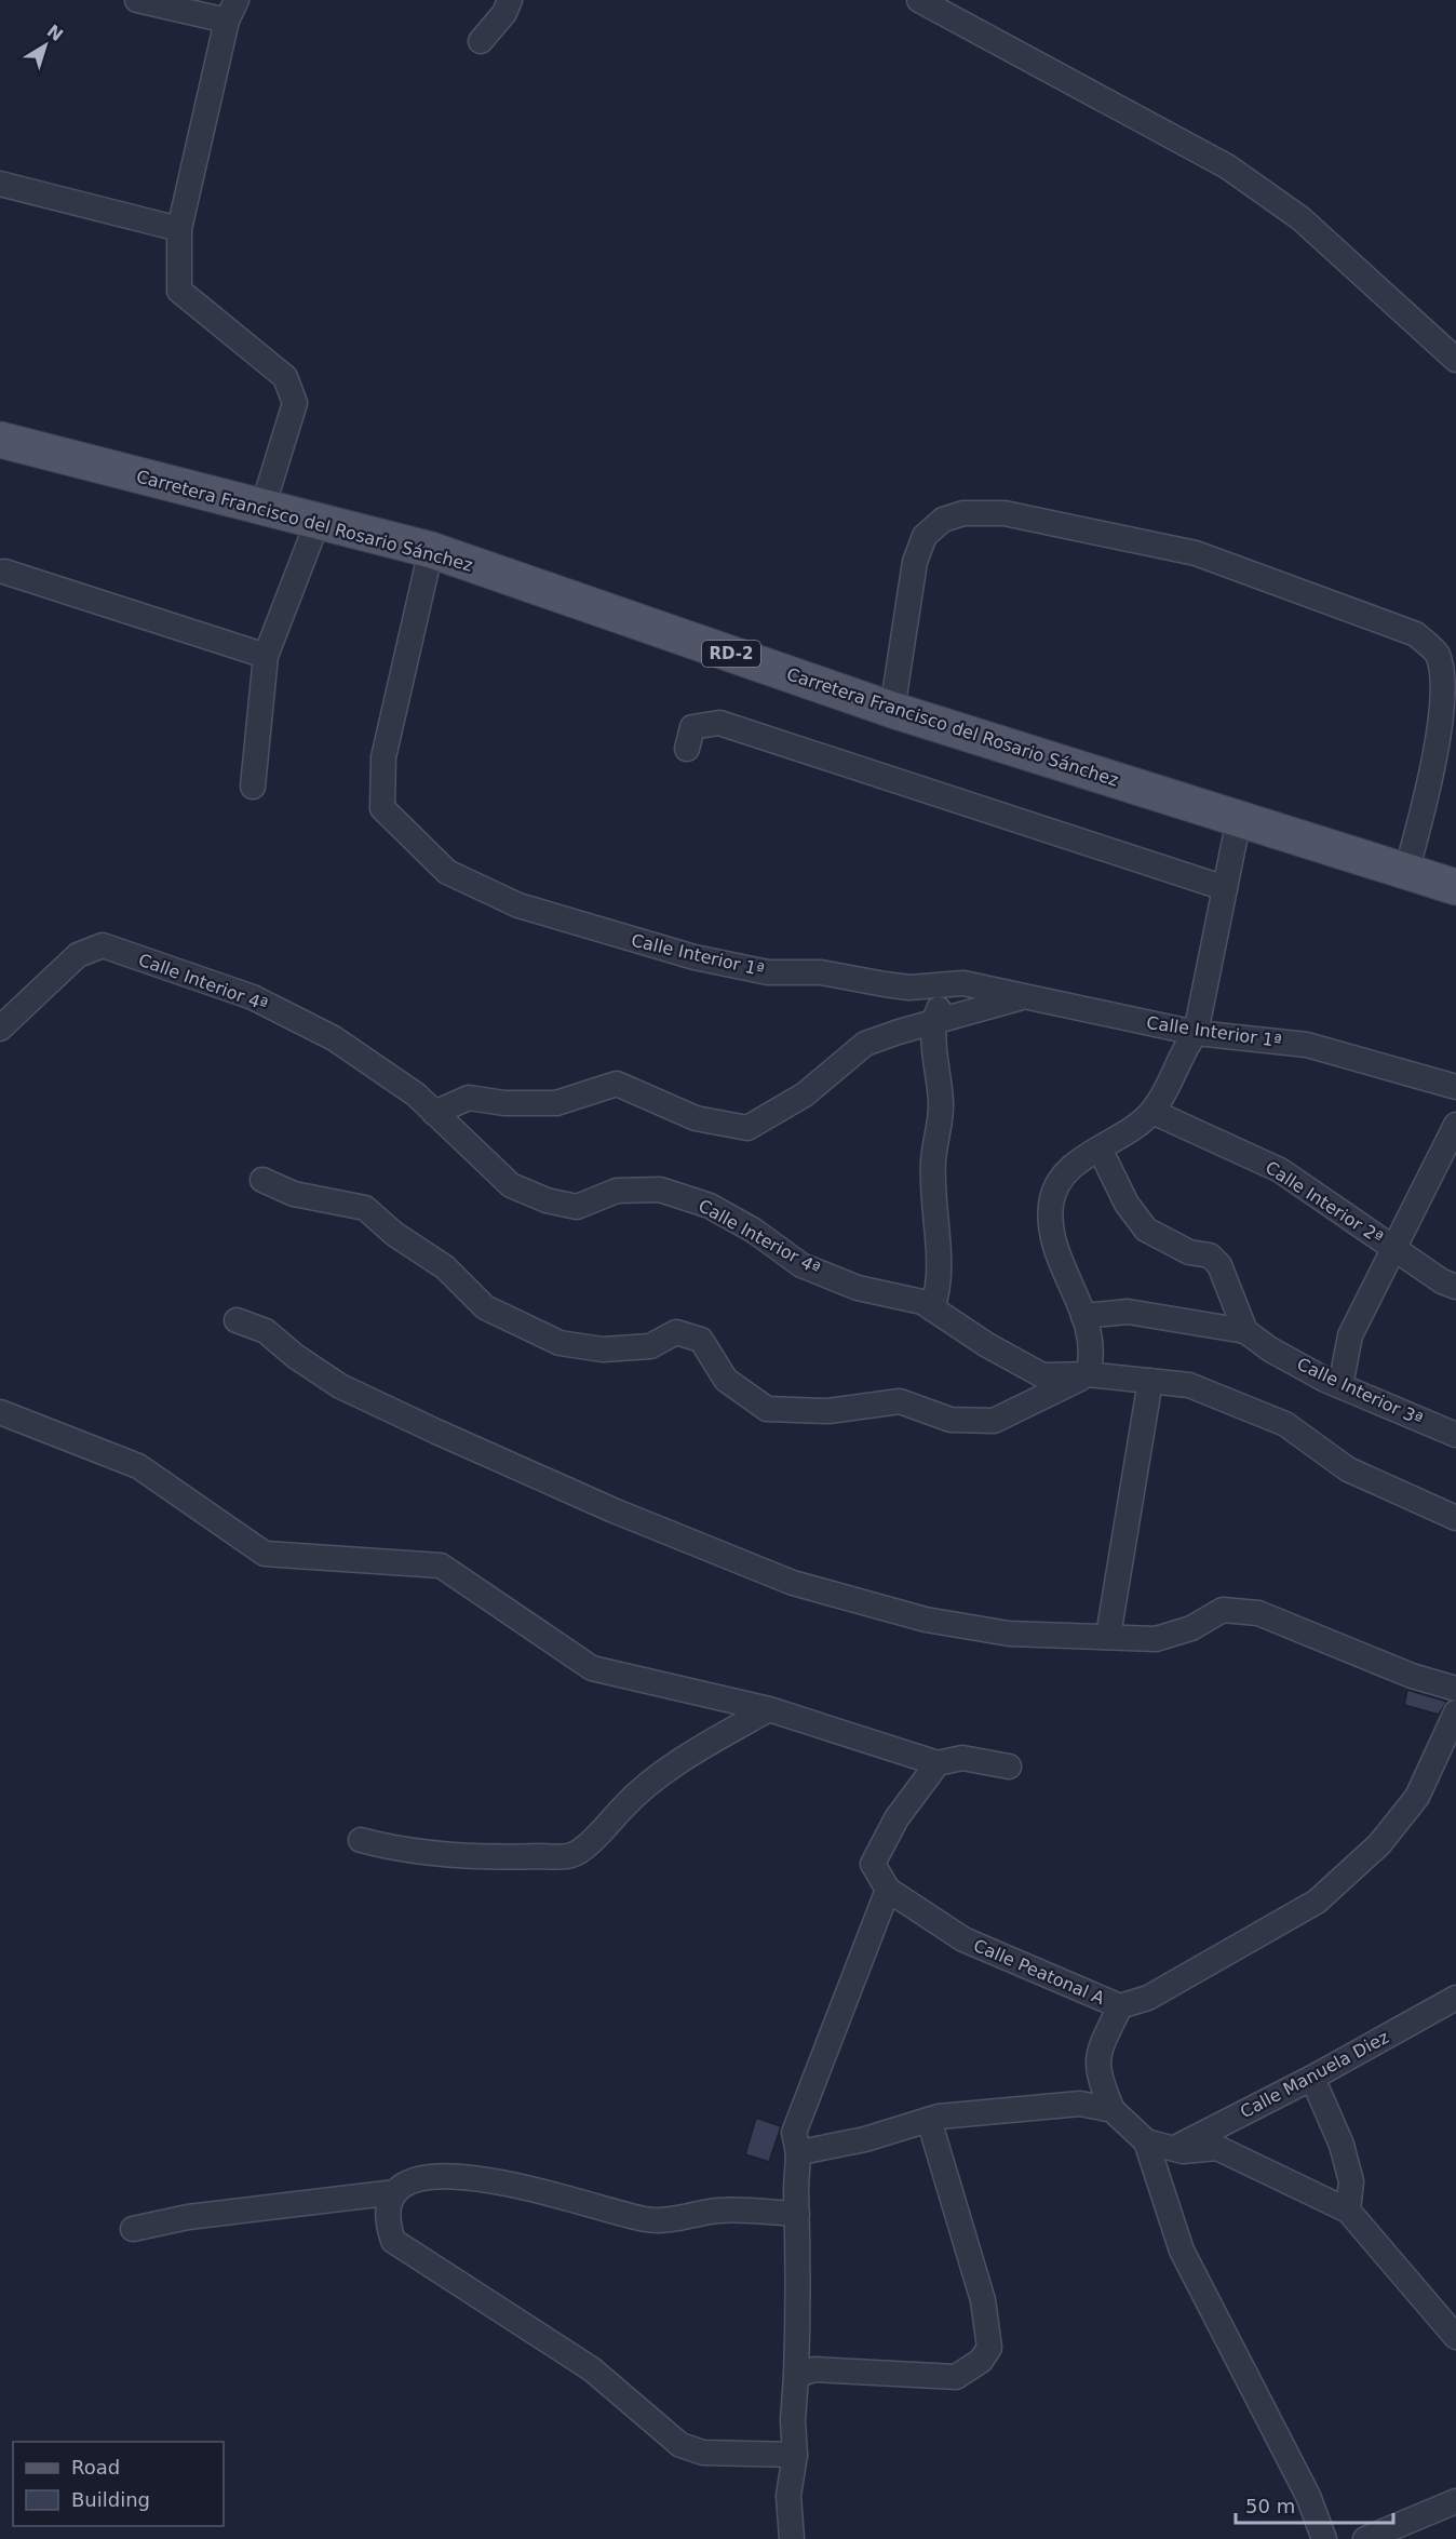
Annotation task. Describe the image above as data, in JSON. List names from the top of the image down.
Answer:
{
  "streets": {
    "main road": ["Carretera Francisco del Rosario Sánchez", "RD-2"],
    "street": [
      "Calle Interior 1ª",
      "Calle Interior 4ª",
      "Calle Interior 2ª",
      "Calle Interior 3ª",
      "Calle Peatonal A",
      "Calle Manuela Diez"
    ]
  },
  "crossings": [
    ["Carretera Francisco del Rosario Sánchez", "Calle Interior 1ª"]
  ],
  "legend": ["Road", "Building"],
  "scale_bar": "50 m",
  "north": "top right"
}
